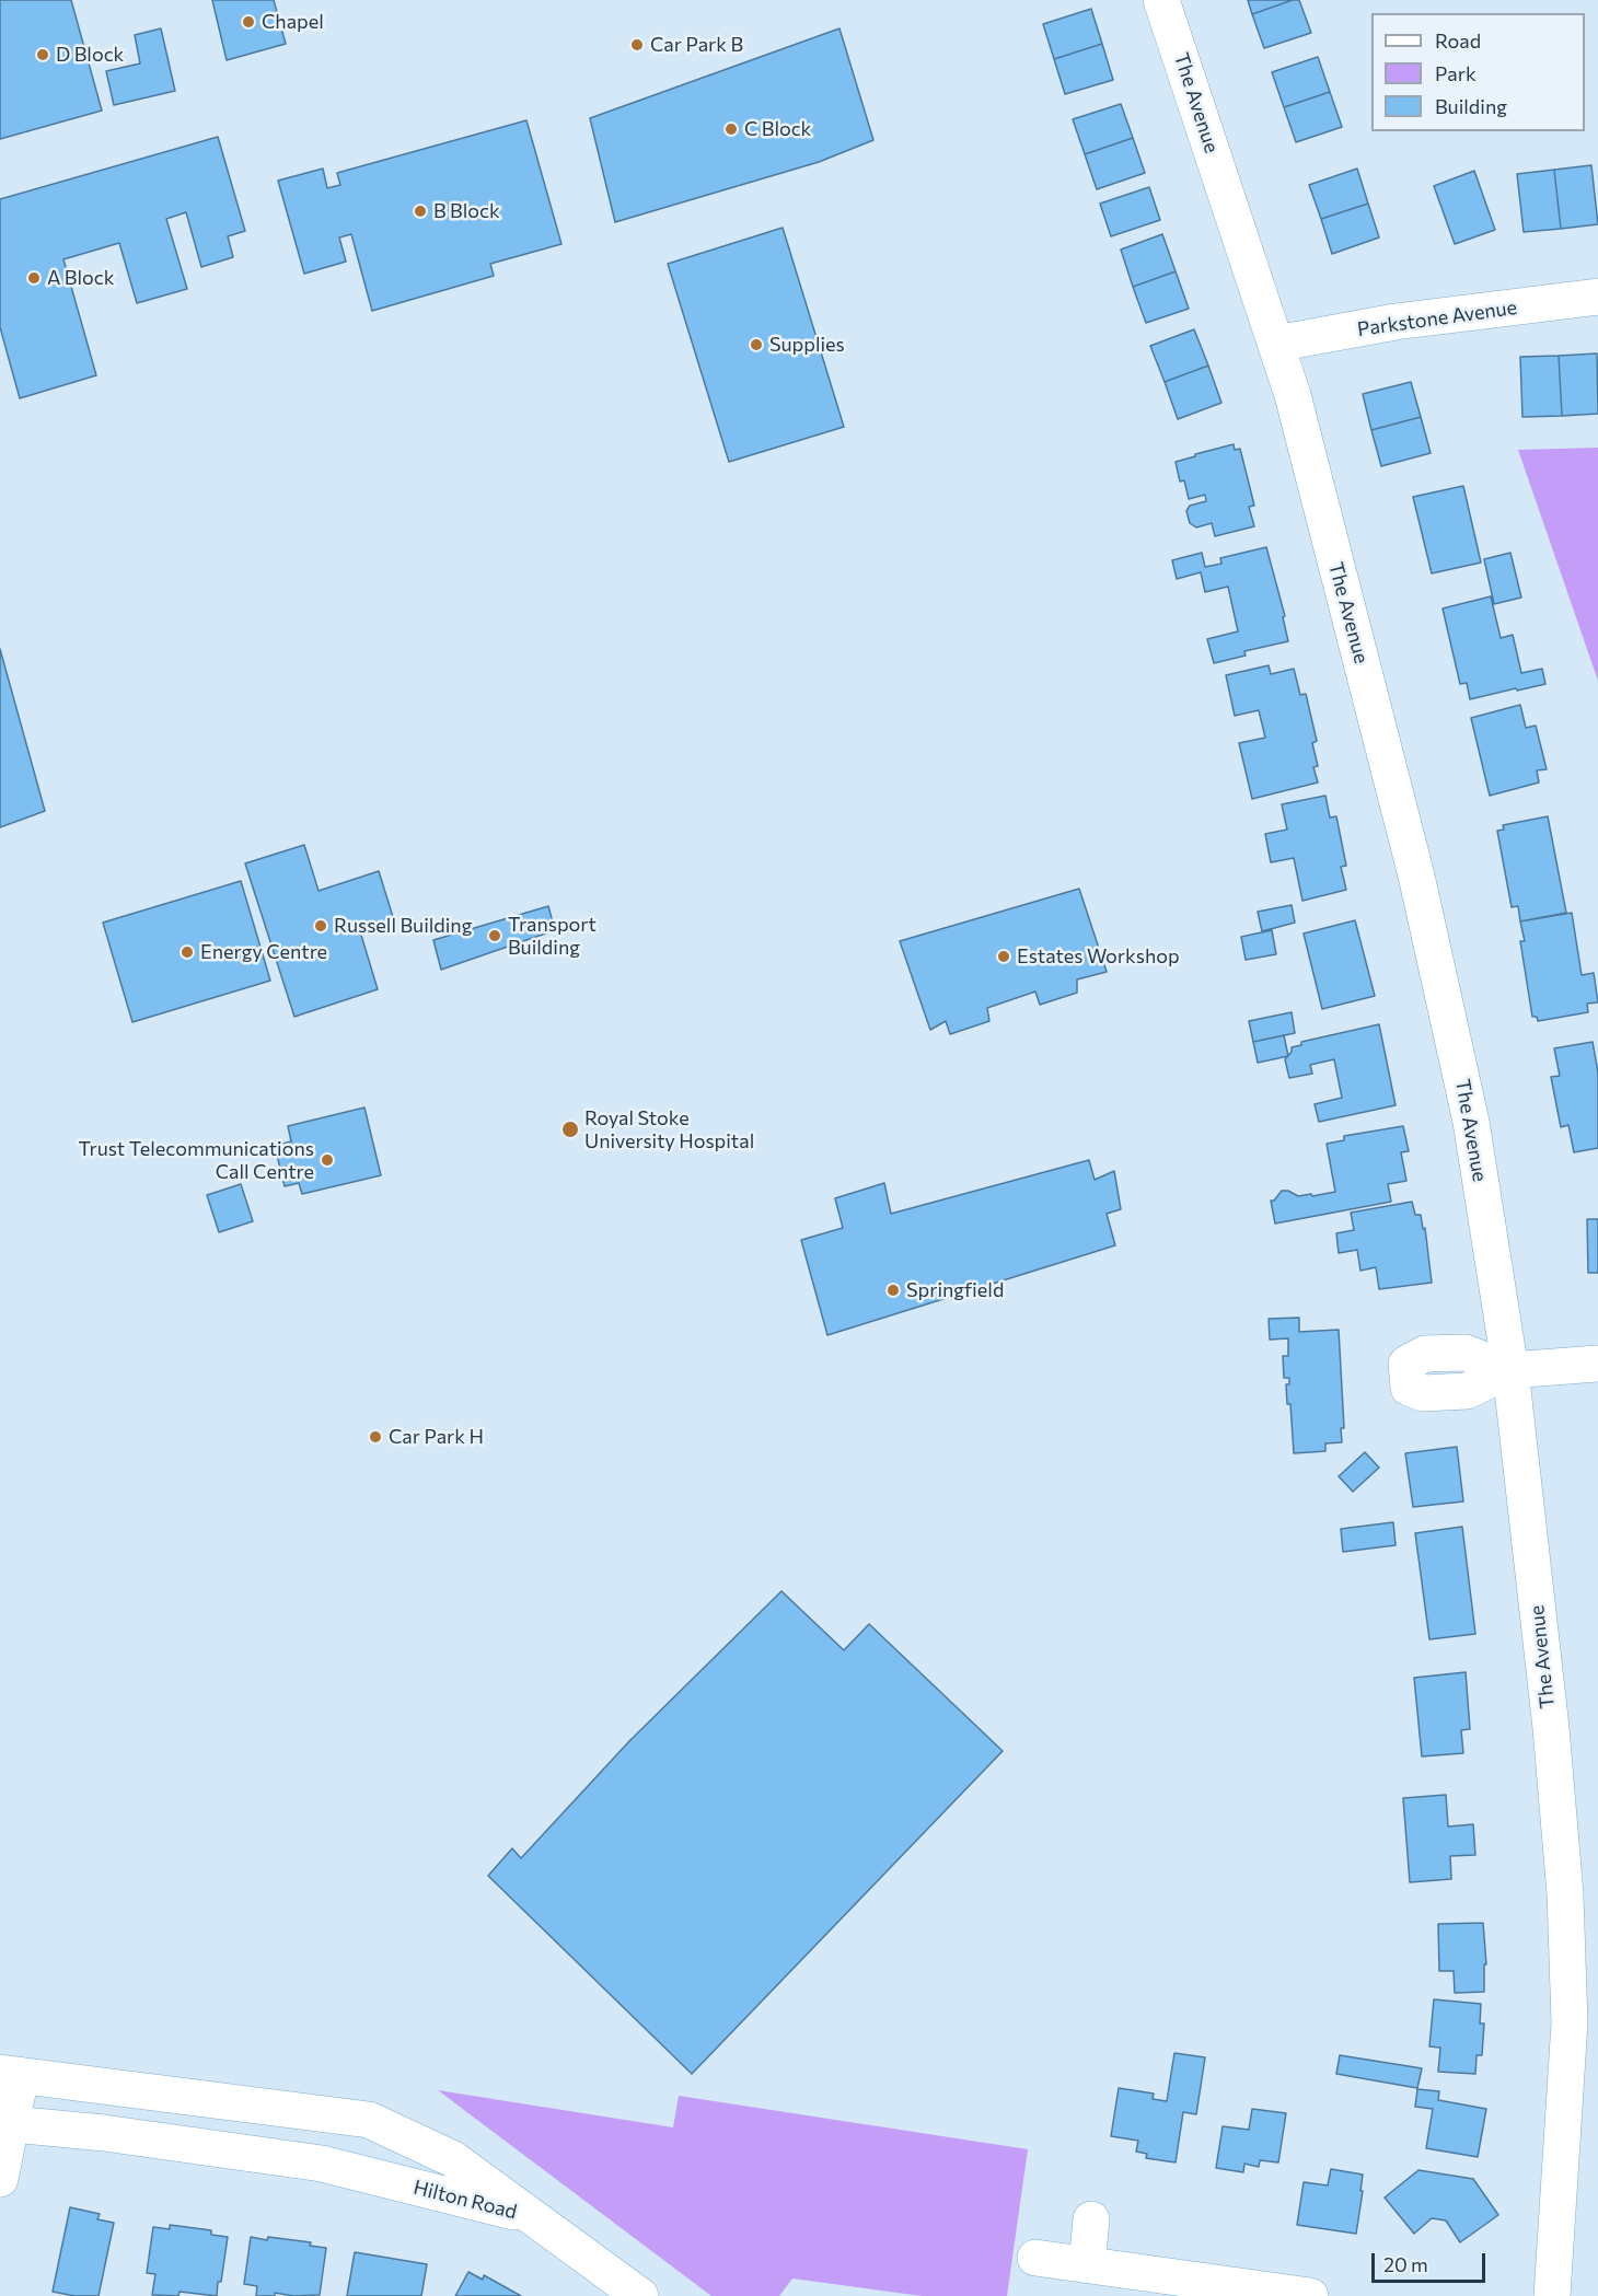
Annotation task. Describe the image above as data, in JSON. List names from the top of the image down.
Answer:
{
  "streets": {
    "street": ["The Avenue", "Parkstone Avenue", "Hilton Road"]
  },
  "crossings": [
    ["The Avenue", "Parkstone Avenue"]
  ],
  "places": [
    "Chapel",
    "Car Park B",
    "D Block",
    "C Block",
    "B Block",
    "A Block",
    "Supplies",
    "Russell Building",
    "Transport Building",
    "Energy Centre",
    "Estates Workshop",
    "Royal Stoke University Hospital",
    "Trust Telecommunications Call Centre",
    "Springfield",
    "Car Park H"
  ],
  "legend": ["Road", "Park", "Building"],
  "scale_bar": "20 m"
}
